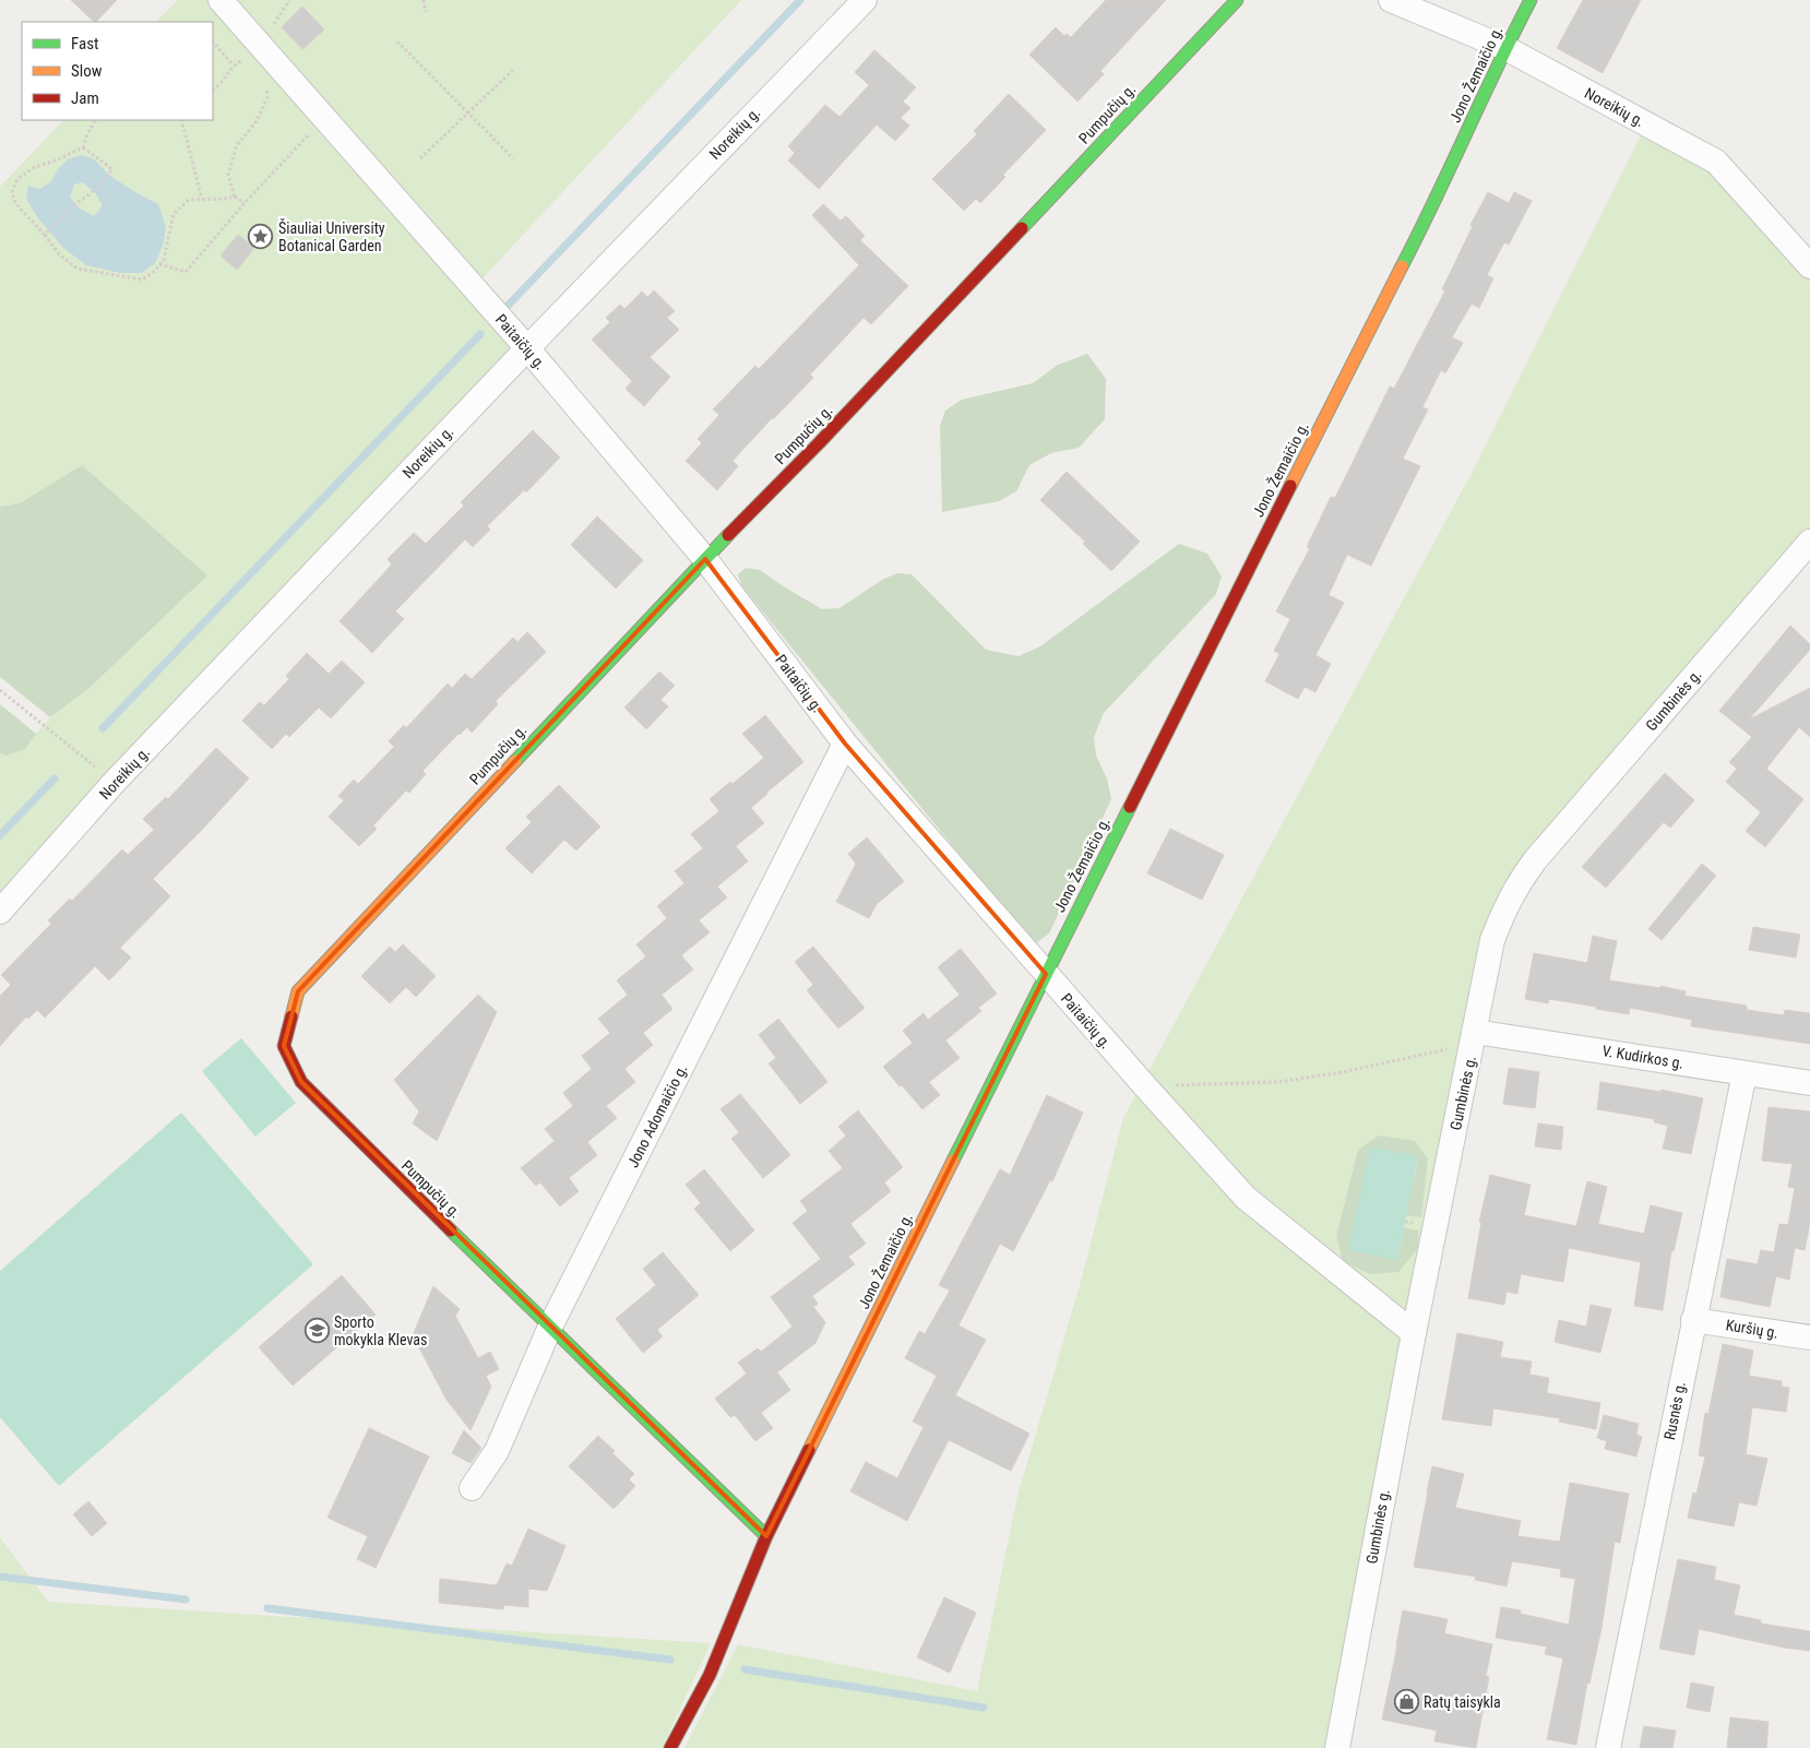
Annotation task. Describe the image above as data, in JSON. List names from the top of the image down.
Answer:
{
  "streets": {
    "street": [
      "Jono Žemaičio g.",
      "Noreikių g.",
      "Pumpučių g.",
      "Paitaičių g.",
      "Gumbinės g.",
      "V. Kudirkos g.",
      "Jono Adomaičio g.",
      "Kuršių g.",
      "Rusnės g."
    ]
  },
  "crossings": [
    ["Jono Žemaičio g.", "Noreikių g."],
    ["Jono Žemaičio g.", "Pumpučių g."],
    ["Jono Žemaičio g.", "Paitaičių g."],
    ["Noreikių g.", "Paitaičių g."],
    ["Pumpučių g.", "Paitaičių g."],
    ["Pumpučių g.", "Jono Adomaičio g."],
    ["Paitaičių g.", "Gumbinės g."],
    ["Paitaičių g.", "Jono Adomaičio g."],
    ["Gumbinės g.", "V. Kudirkos g."],
    ["V. Kudirkos g.", "Rusnės g."],
    ["Kuršių g.", "Rusnės g."]
  ],
  "places": {
    "place": ["Šiauliai University Botanical Garden"],
    "school or university": ["Sporto mokykla Klevas"],
    "shop": ["Ratų taisykla"]
  },
  "legend": ["Fast", "Slow", "Jam"]
}
